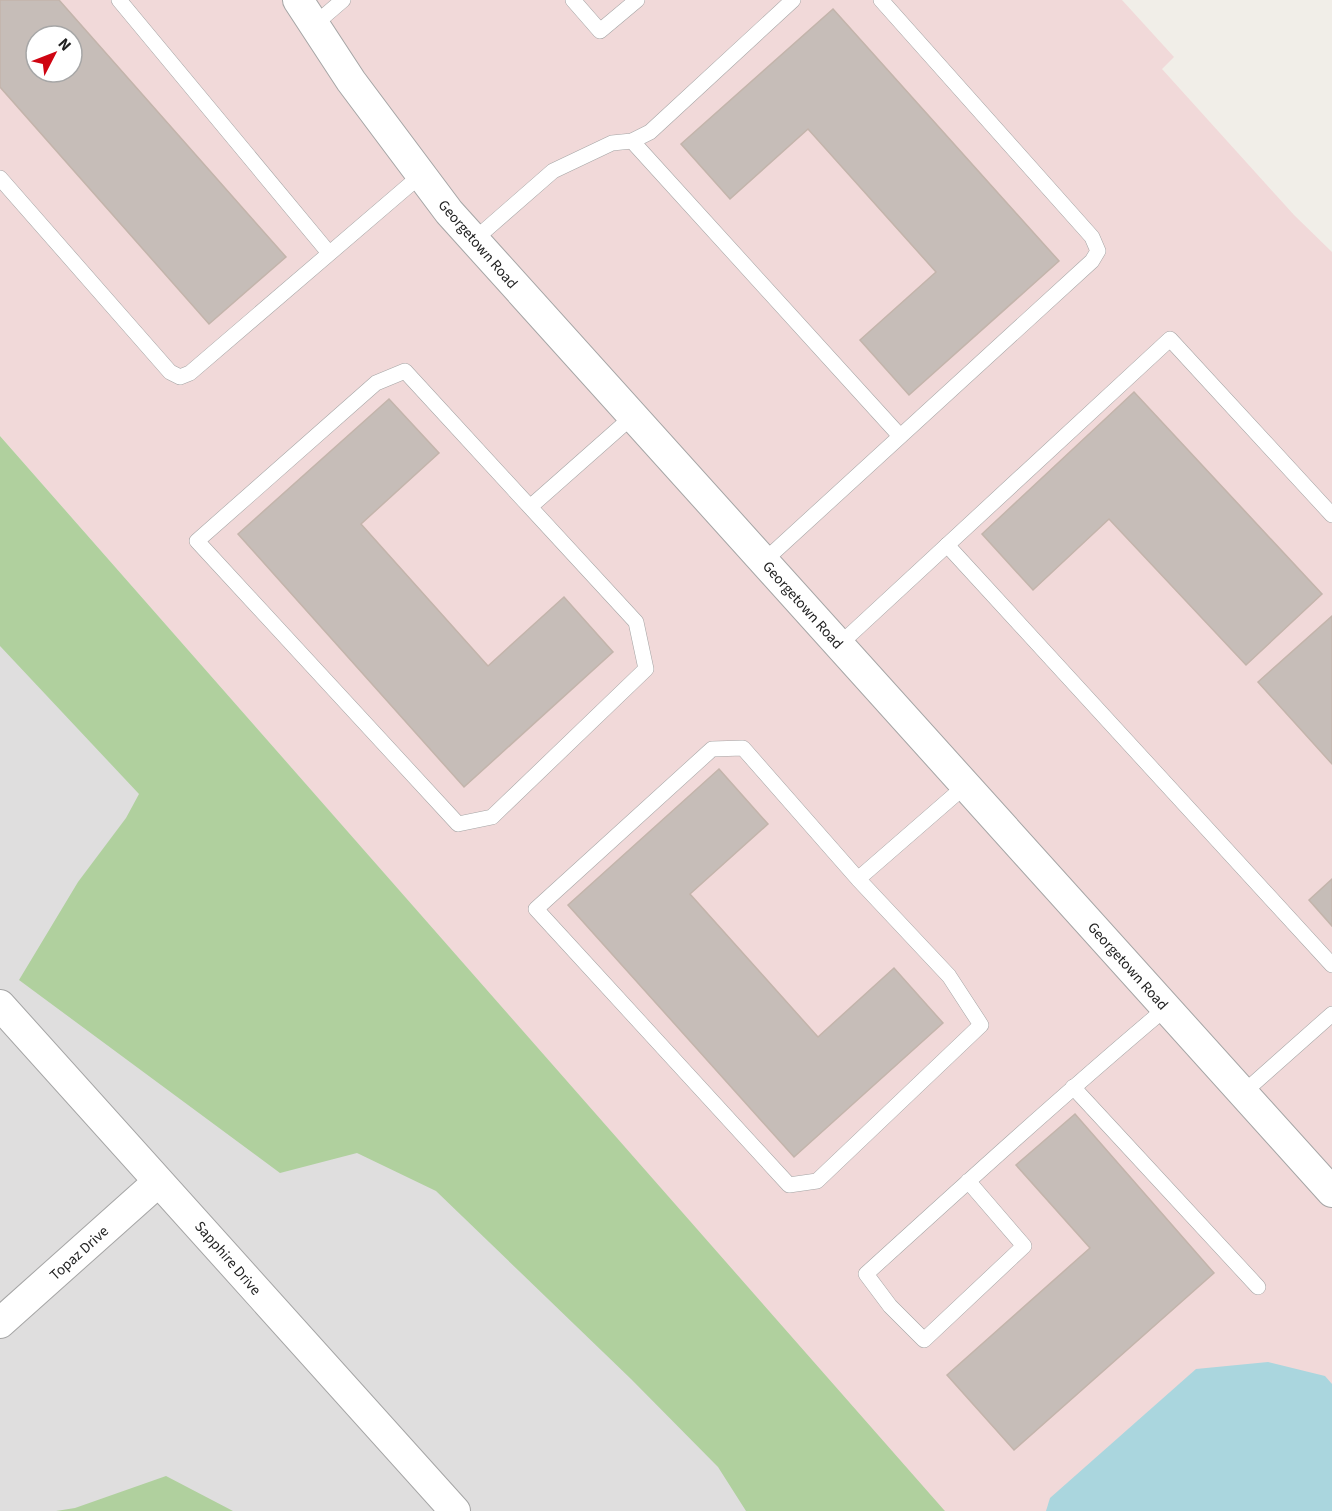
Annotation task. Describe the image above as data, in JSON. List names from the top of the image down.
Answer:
{
  "streets": {
    "street": ["Georgetown Road", "Topaz Drive", "Sapphire Drive"]
  },
  "crossings": [
    ["Topaz Drive", "Sapphire Drive"]
  ],
  "north": "top right"
}
